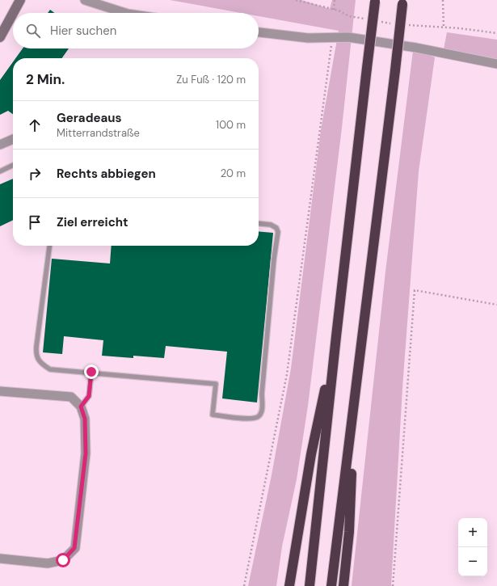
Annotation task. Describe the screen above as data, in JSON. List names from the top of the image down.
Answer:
{
  "page": {
    "search": "Hier suchen",
    "heading": ["2 Min.", "Zu Fuß · 120 m"],
    "list": [
      ["Geradeaus", "Mitterrandstraße", "100 m"],
      ["Rechts abbiegen", "20 m"],
      "Ziel erreicht"
    ],
    "map_buttons": ["+", "−"]
  }
}
